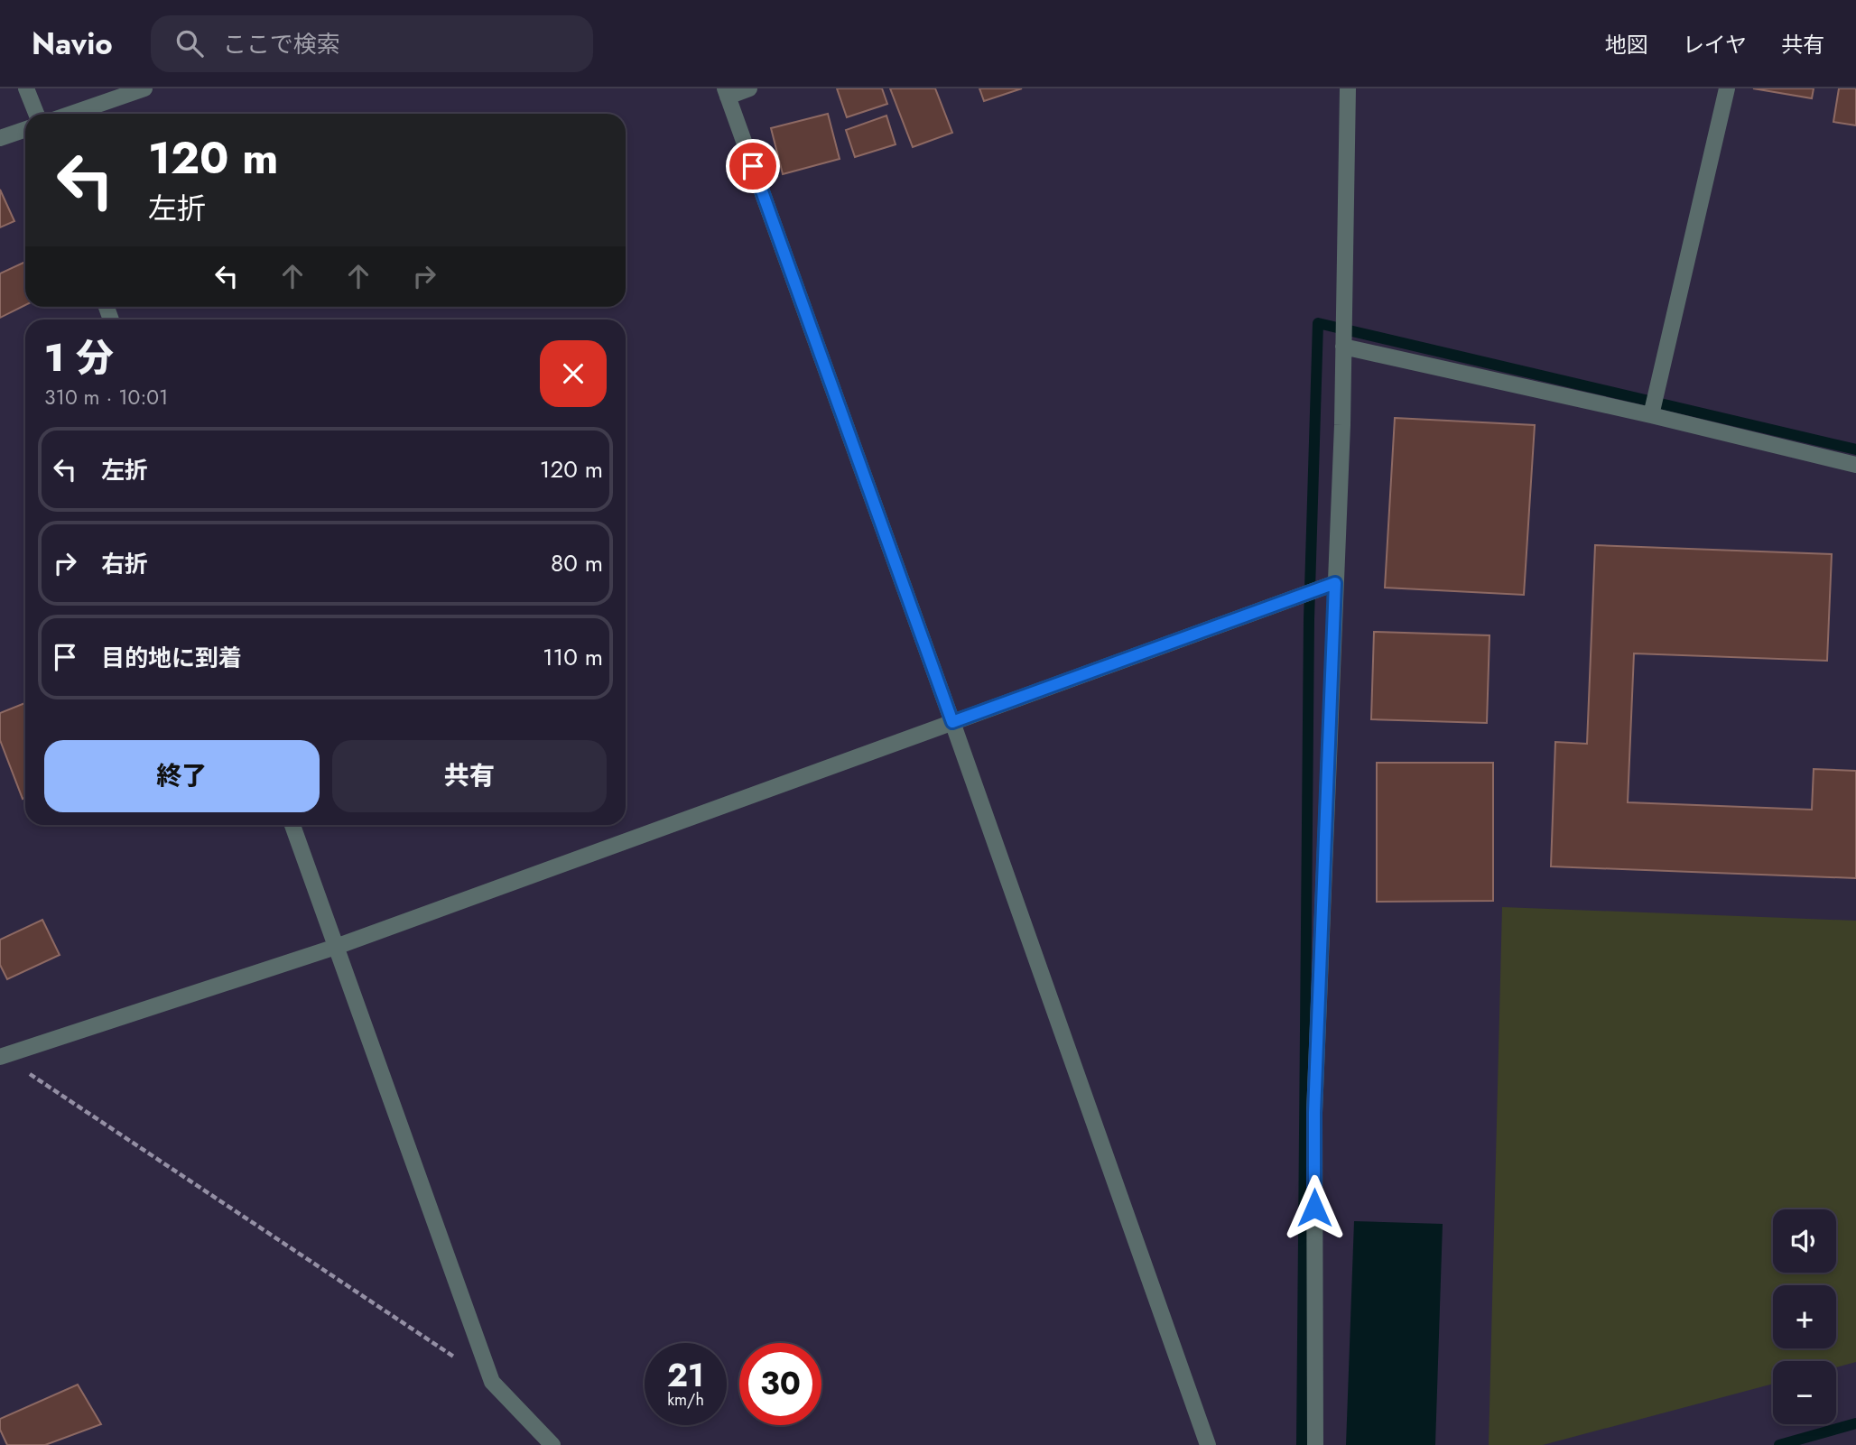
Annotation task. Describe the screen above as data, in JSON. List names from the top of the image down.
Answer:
{
  "page": {
    "header": "Navio",
    "search": "ここで検索",
    "nav": ["地図", "レイヤ", "共有"],
    "turn": ["120 m", "左折"],
    "heading": ["1 分", "310 m · 10:01"],
    "list": [
      {
        "name": "左折",
        "value": "120 m"
      },
      {
        "name": "右折",
        "value": "80 m"
      },
      {
        "name": "目的地に到着",
        "value": "110 m"
      }
    ],
    "buttons": ["終了", "共有"],
    "map_buttons": ["+", "−"],
    "speed": "21 km/h",
    "limit": "30"
  }
}
